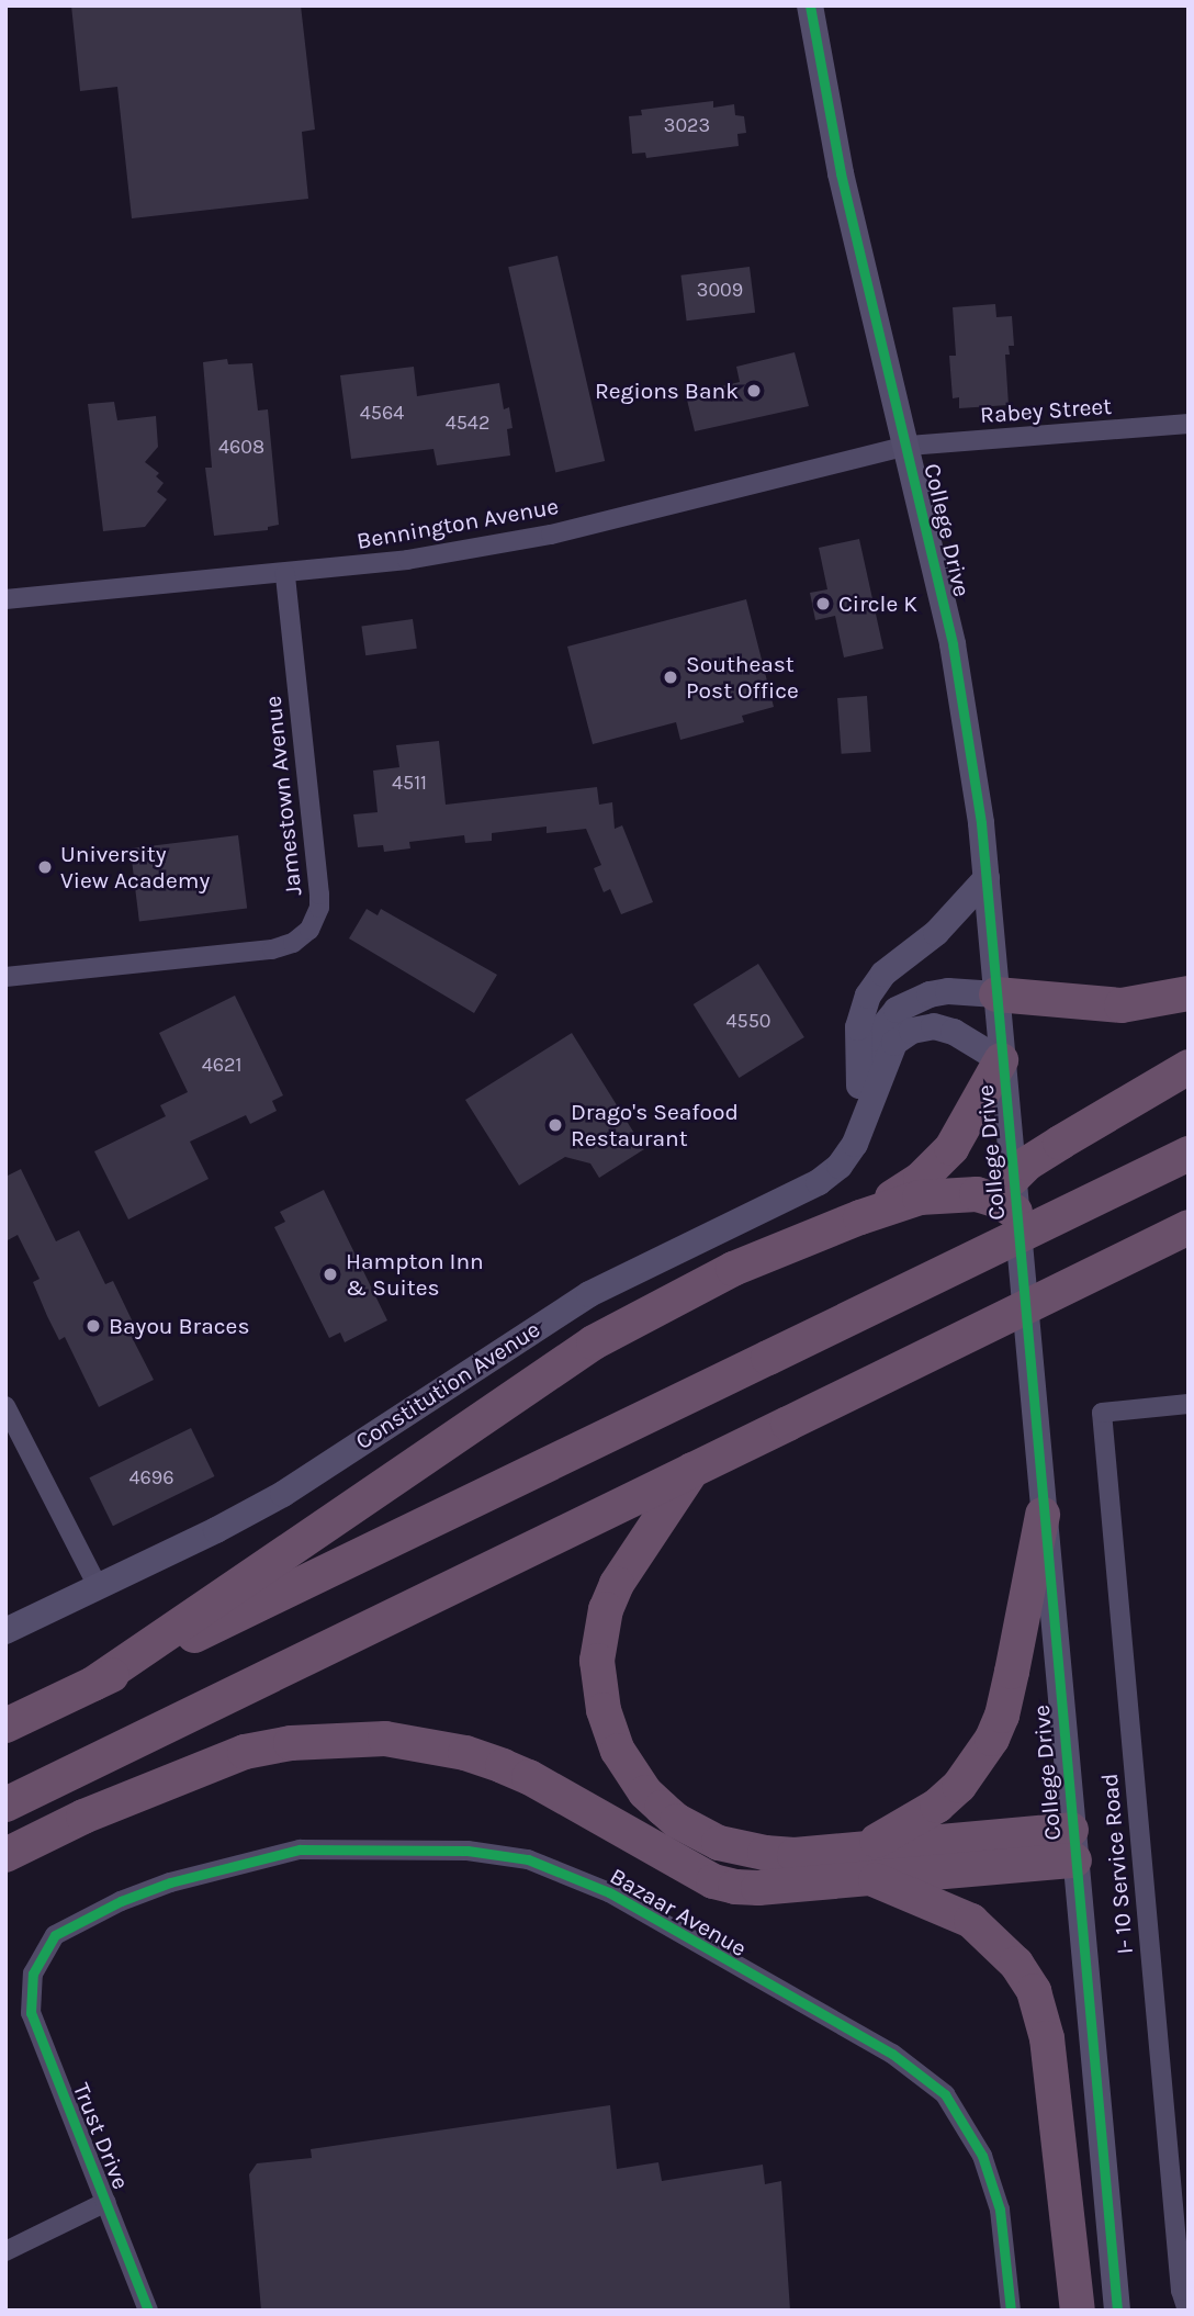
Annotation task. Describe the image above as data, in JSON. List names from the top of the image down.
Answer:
{
  "streets": {
    "street": [
      "Rabey Street",
      "Bennington Avenue",
      "College Drive",
      "Jamestown Avenue",
      "Constitution Avenue",
      "I- 10 Service Road",
      "Bazaar Avenue",
      "Trust Drive"
    ]
  },
  "crossings": [
    ["Rabey Street", "Bennington Avenue"],
    ["Rabey Street", "College Drive"],
    ["Bennington Avenue", "College Drive"],
    ["Bennington Avenue", "Jamestown Avenue"],
    ["College Drive", "Constitution Avenue"],
    ["Bazaar Avenue", "Trust Drive"]
  ],
  "places": [
    "Regions Bank",
    "Circle K",
    "Southeast Post Office",
    "University View Academy",
    "Drago's Seafood Restaurant",
    "Hampton Inn & Suites",
    "Bayou Braces"
  ],
  "house_numbers": [
    "3023",
    "3009",
    "4564",
    "4542",
    "4608",
    "4511",
    "4550",
    "4621",
    "4696"
  ]
}
